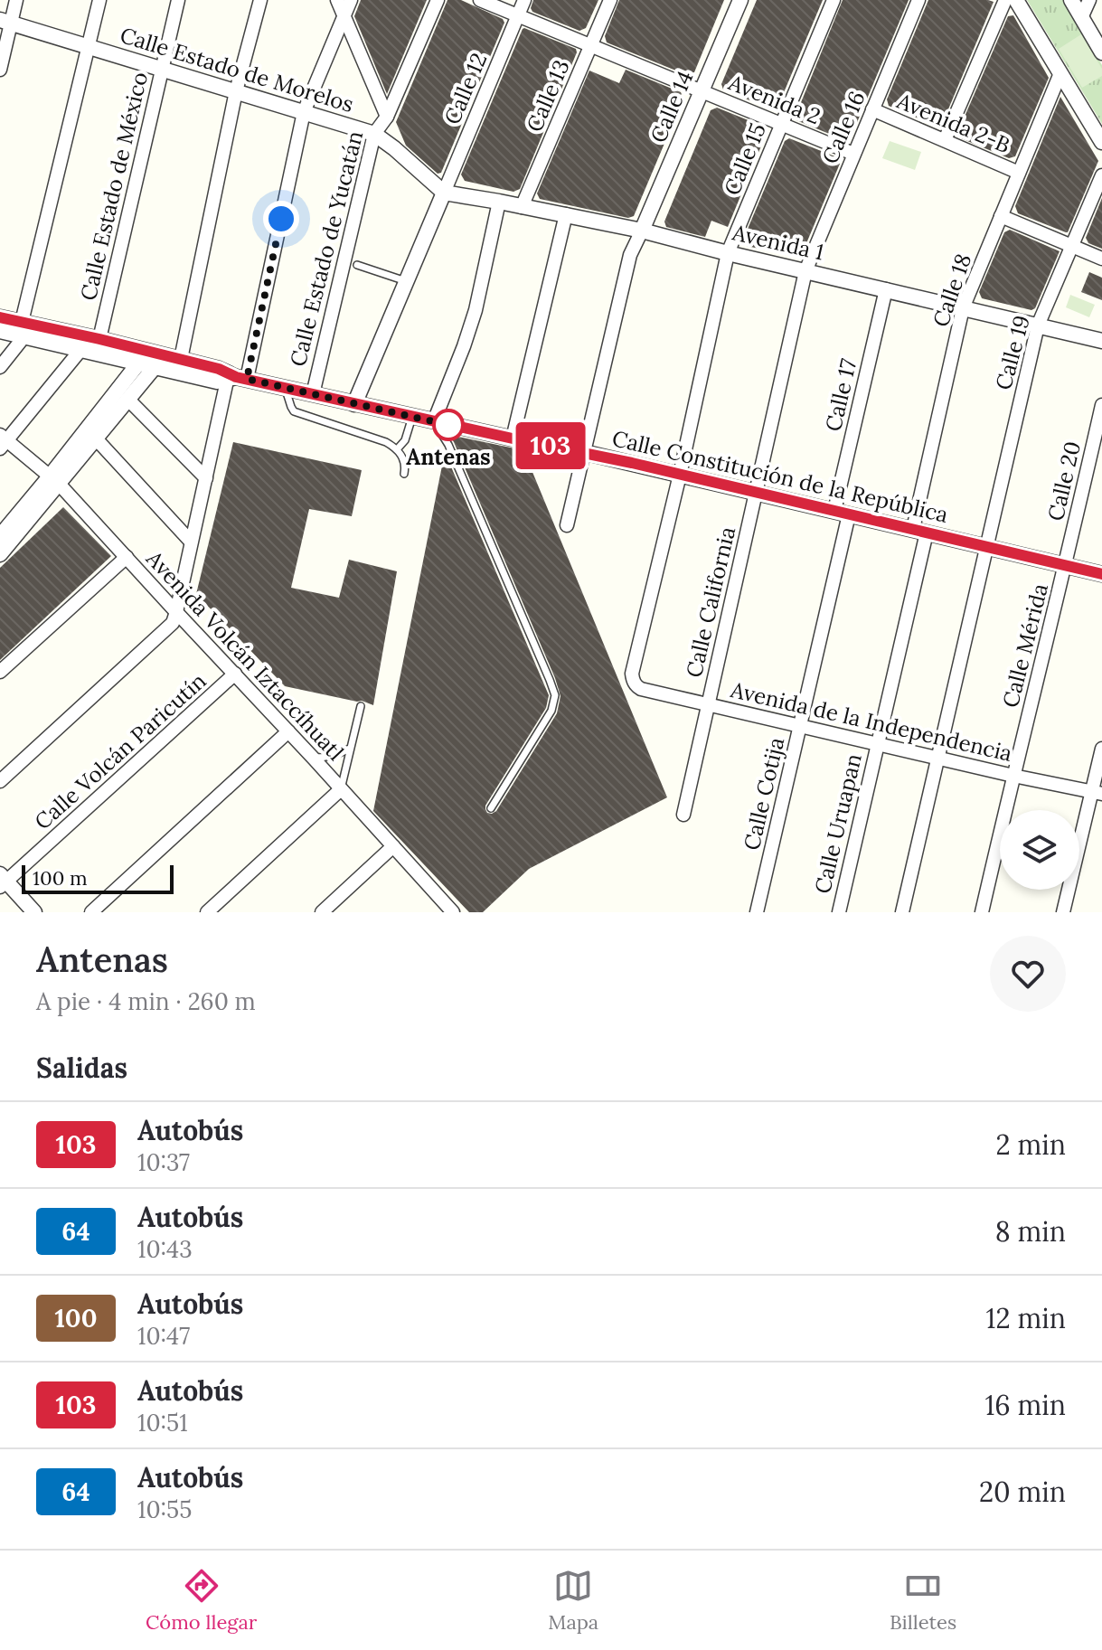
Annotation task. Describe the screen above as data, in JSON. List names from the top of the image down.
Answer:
{
  "streets": {
    "street": [
      "Calle Estado de Morelos",
      "Calle 12",
      "Calle 13",
      "Avenida 2",
      "Calle 14",
      "Avenida 2-B",
      "Calle 16",
      "Calle 15",
      "Calle Estado de México",
      "Avenida 1",
      "Calle Estado de Yucatán",
      "Calle 18",
      "Calle 19",
      "Calle 17",
      "Calle Constitución de la República",
      "Calle 20",
      "Calle California",
      "Calle Mérida",
      "Avenida Volcán Iztaccíhuatl",
      "Avenida de la Independencia",
      "Calle Volcán Paricutín",
      "Calle Cotija",
      "Calle Uruapan"
    ]
  },
  "crossings": [
    ["Calle Estado de Morelos", "Calle 12"],
    ["Calle Estado de Morelos", "Calle Estado de México"],
    ["Calle Estado de Morelos", "Avenida 1"],
    ["Calle Estado de Morelos", "Calle Estado de Yucatán"],
    ["Calle 12", "Avenida 2"],
    ["Calle 12", "Avenida 1"],
    ["Calle 13", "Avenida 2"],
    ["Calle 13", "Avenida 1"],
    ["Avenida 2", "Calle 14"],
    ["Avenida 2", "Calle 16"],
    ["Avenida 2", "Calle 15"],
    ["Calle 14", "Avenida 1"],
    ["Avenida 2-B", "Calle 16"],
    ["Avenida 2-B", "Calle 18"],
    ["Calle 16", "Avenida 1"],
    ["Calle 16", "Calle California"],
    ["Calle 15", "Avenida 1"],
    ["Calle 15", "Calle Constitución de la República"],
    ["Calle 15", "Avenida de la Independencia"],
    ["Calle Estado de México", "Calle Constitución de la República"],
    ["Avenida 1", "Calle 18"],
    ["Avenida 1", "Calle 19"],
    ["Avenida 1", "Calle 17"],
    ["Avenida 1", "Calle California"],
    ["Calle Estado de Yucatán", "Calle Constitución de la República"],
    ["Calle 18", "Calle Constitución de la República"],
    ["Calle 18", "Calle Uruapan"],
    ["Calle 19", "Calle Constitución de la República"],
    ["Calle 19", "Avenida de la Independencia"],
    ["Calle 17", "Calle Constitución de la República"],
    ["Calle 17", "Calle Cotija"],
    ["Calle Constitución de la República", "Calle 20"],
    ["Calle Constitución de la República", "Calle California"],
    ["Calle Constitución de la República", "Calle Mérida"],
    ["Calle Constitución de la República", "Calle Cotija"],
    ["Calle Constitución de la República", "Calle Uruapan"],
    ["Calle 20", "Calle Mérida"],
    ["Calle California", "Avenida de la Independencia"],
    ["Calle Mérida", "Avenida de la Independencia"],
    ["Avenida Volcán Iztaccíhuatl", "Calle Volcán Paricutín"],
    ["Avenida de la Independencia", "Calle Cotija"],
    ["Avenida de la Independencia", "Calle Uruapan"]
  ],
  "places": ["Antenas"],
  "lines": ["bus line 103"],
  "scale_bar": "100 m",
  "page": {
    "on_map": "103",
    "scale": "100 m",
    "heading": [
      ["Antenas", "A pie · 4 min · 260 m"],
      "Salidas"
    ],
    "list": [
      {
        "mark": "103",
        "name": "Autobús",
        "note": "10:37",
        "value": "2 min"
      },
      {
        "mark": "64",
        "name": "Autobús",
        "note": "10:43",
        "value": "8 min"
      },
      {
        "mark": "100",
        "name": "Autobús",
        "note": "10:47",
        "value": "12 min"
      },
      {
        "mark": "103",
        "name": "Autobús",
        "note": "10:51",
        "value": "16 min"
      },
      {
        "mark": "64",
        "name": "Autobús",
        "note": "10:55",
        "value": "20 min"
      }
    ],
    "tabs": ["Cómo llegar", "Mapa", "Billetes"]
  }
}
